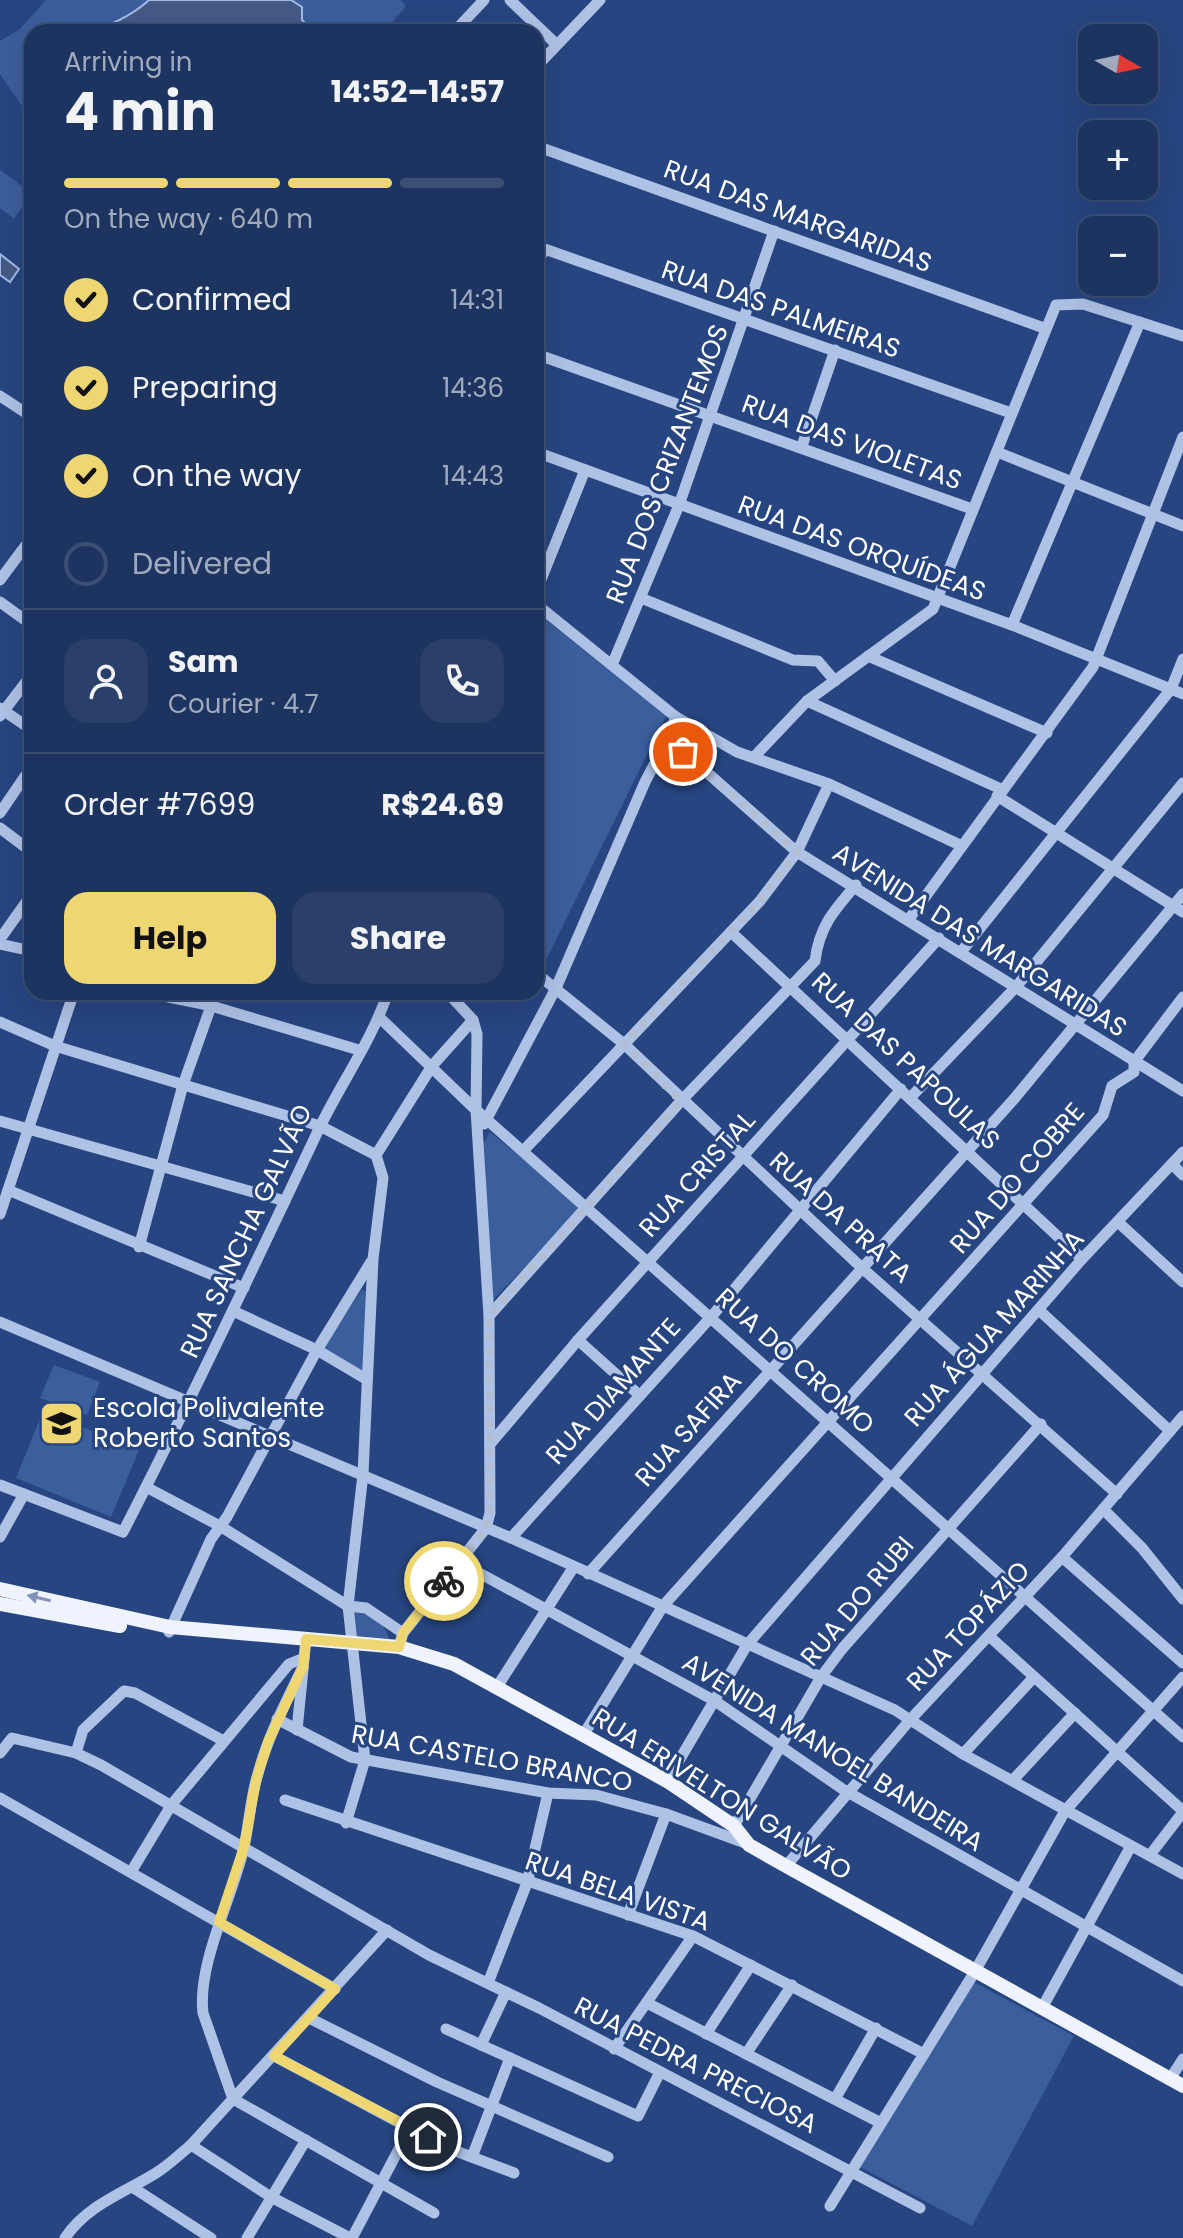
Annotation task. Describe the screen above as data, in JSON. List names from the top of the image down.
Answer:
{
  "streets": {
    "main road": ["RUA ERIVELTON GALVÃO"],
    "street": [
      "RUA DAS MARGARIDAS",
      "RUA DAS PALMEIRAS",
      "RUA DAS VIOLETAS",
      "RUA DOS CRIZANTEMOS",
      "RUA DAS ORQUÍDEAS",
      "AVENIDA DAS MARGARIDAS",
      "RUA DAS PAPOULAS",
      "RUA CRISTAL",
      "RUA DO COBRE",
      "RUA DA PRATA",
      "RUA SANCHA GALVÃO",
      "RUA ÁGUA MARINHA",
      "RUA DO CROMO",
      "RUA DIAMANTE",
      "RUA SAFIRA",
      "RUA DO RUBI",
      "RUA TOPÁZIO",
      "AVENIDA MANOEL BANDEIRA",
      "RUA CASTELO BRANCO",
      "RUA BELA VISTA",
      "RUA PEDRA PRECIOSA"
    ]
  },
  "crossings": [
    ["RUA DAS MARGARIDAS", "RUA DOS CRIZANTEMOS"],
    ["RUA DAS PALMEIRAS", "RUA DOS CRIZANTEMOS"],
    ["RUA DAS VIOLETAS", "RUA DOS CRIZANTEMOS"],
    ["RUA DOS CRIZANTEMOS", "RUA DAS ORQUÍDEAS"],
    ["AVENIDA DAS MARGARIDAS", "RUA CRISTAL"],
    ["AVENIDA DAS MARGARIDAS", "RUA DO COBRE"],
    ["AVENIDA DAS MARGARIDAS", "RUA DIAMANTE"],
    ["AVENIDA DAS MARGARIDAS", "RUA SAFIRA"],
    ["RUA DAS PAPOULAS", "RUA CRISTAL"],
    ["RUA DAS PAPOULAS", "RUA DO COBRE"],
    ["RUA DAS PAPOULAS", "RUA ÁGUA MARINHA"],
    ["RUA DAS PAPOULAS", "RUA DIAMANTE"],
    ["RUA DAS PAPOULAS", "RUA SAFIRA"],
    ["RUA CRISTAL", "RUA DA PRATA"],
    ["RUA CRISTAL", "RUA DO CROMO"],
    ["RUA DO COBRE", "RUA DA PRATA"],
    ["RUA DO COBRE", "RUA DO CROMO"],
    ["RUA DO COBRE", "AVENIDA MANOEL BANDEIRA"],
    ["RUA DO COBRE", "RUA ERIVELTON GALVÃO"],
    ["RUA DA PRATA", "RUA ÁGUA MARINHA"],
    ["RUA DA PRATA", "RUA DIAMANTE"],
    ["RUA DA PRATA", "RUA SAFIRA"],
    ["RUA DA PRATA", "RUA DO RUBI"],
    ["RUA DA PRATA", "RUA TOPÁZIO"],
    ["RUA SANCHA GALVÃO", "RUA DO CROMO"],
    ["RUA ÁGUA MARINHA", "RUA DO CROMO"],
    ["RUA ÁGUA MARINHA", "AVENIDA MANOEL BANDEIRA"],
    ["RUA ÁGUA MARINHA", "RUA ERIVELTON GALVÃO"],
    ["RUA DO CROMO", "RUA DIAMANTE"],
    ["RUA DO CROMO", "RUA SAFIRA"],
    ["RUA DO CROMO", "RUA DO RUBI"],
    ["RUA DO CROMO", "RUA TOPÁZIO"],
    ["RUA DO RUBI", "AVENIDA MANOEL BANDEIRA"],
    ["RUA DO RUBI", "RUA ERIVELTON GALVÃO"],
    ["RUA TOPÁZIO", "AVENIDA MANOEL BANDEIRA"],
    ["RUA TOPÁZIO", "RUA ERIVELTON GALVÃO"],
    ["RUA CASTELO BRANCO", "RUA ERIVELTON GALVÃO"]
  ],
  "places": {
    "school or university": ["Escola Polivalente Roberto Santos"]
  },
  "north": "right",
  "page": {
    "map_buttons": ["+", "−"],
    "heading": ["4 min", "Arriving in", "14:52–14:57"],
    "panel": [
      "Sam",
      "Courier · 4.7",
      "Order #7699",
      "R$24.69"
    ],
    "bar": "On the way · 640 m",
    "list": [
      ["Confirmed", "14:31"],
      ["Preparing", "14:36"],
      ["On the way", "14:43"],
      "Delivered"
    ],
    "buttons": ["Help", "Share"]
  }
}
